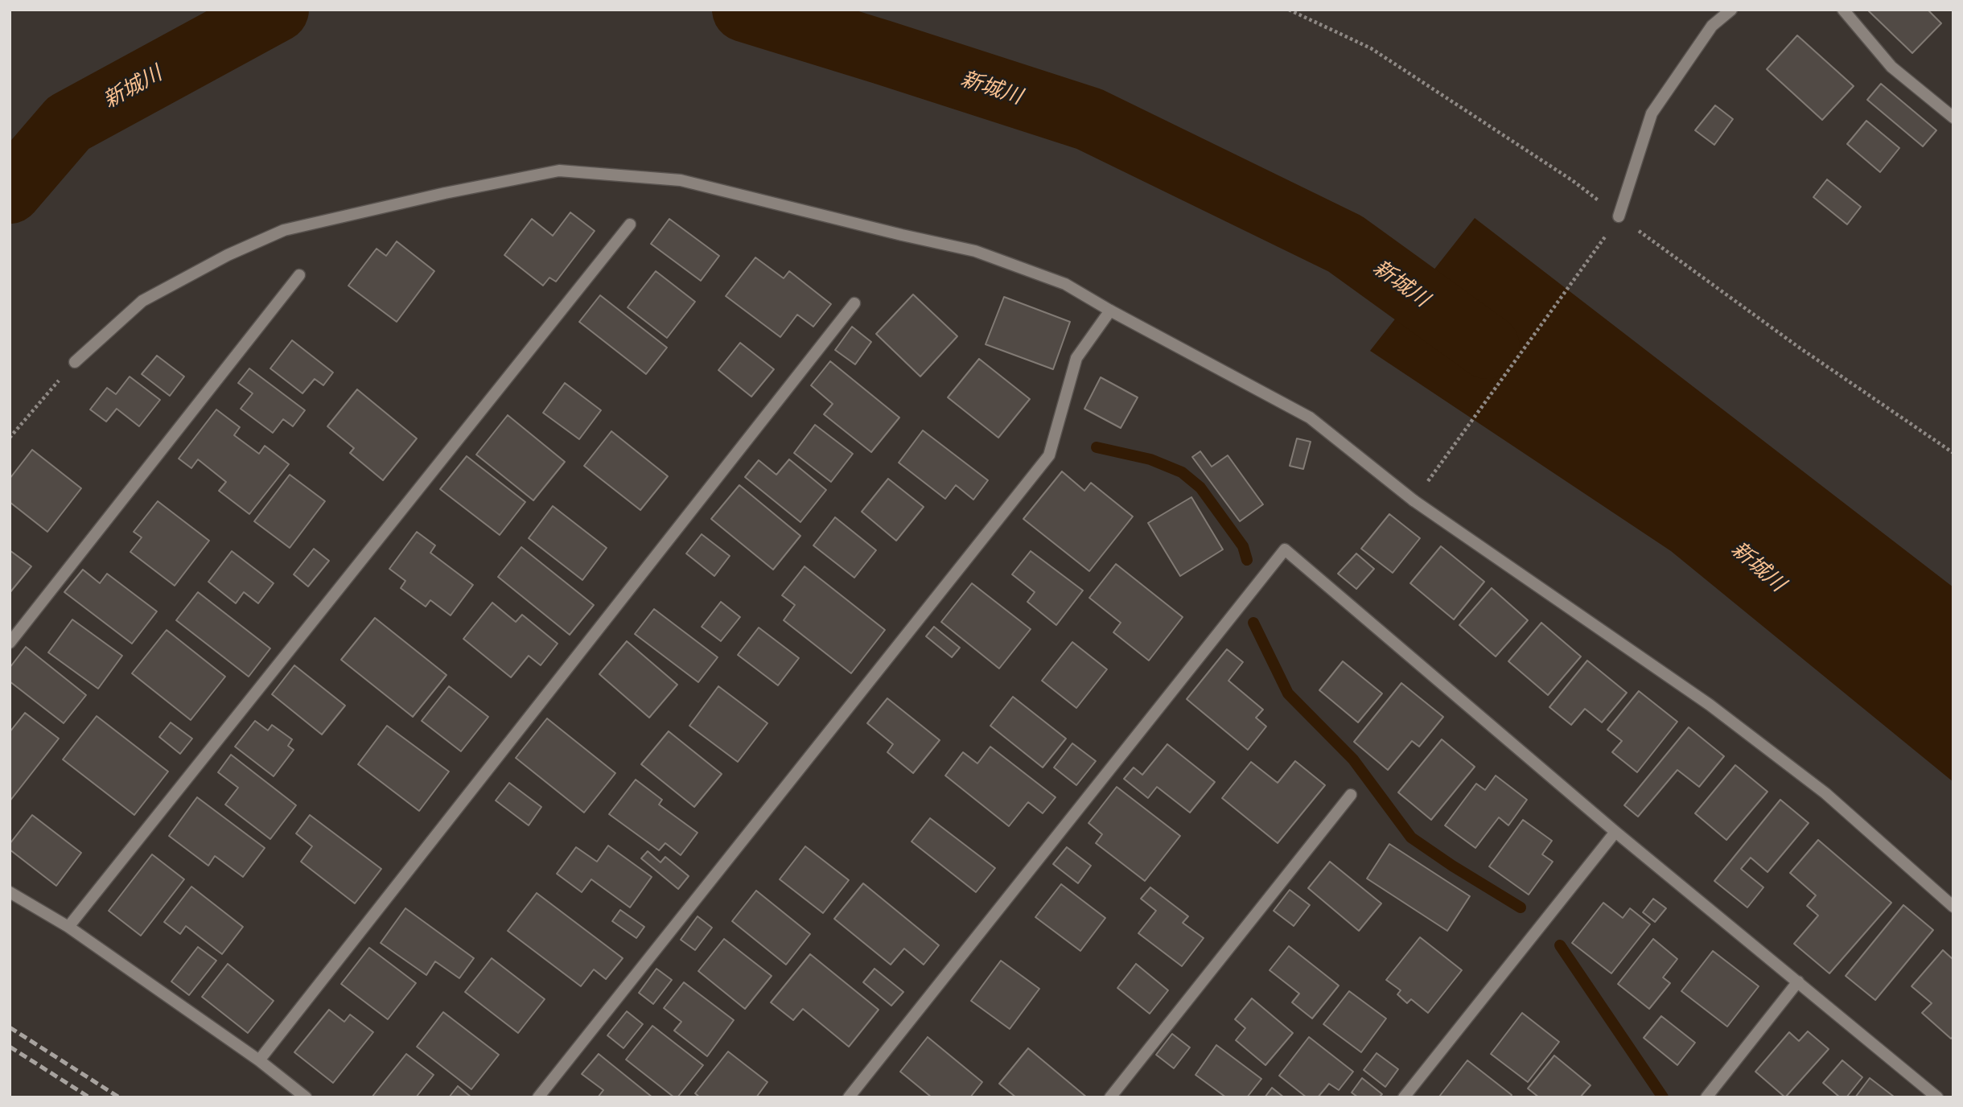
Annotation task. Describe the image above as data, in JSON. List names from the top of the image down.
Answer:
{
  "water": ["新城川"]
}
